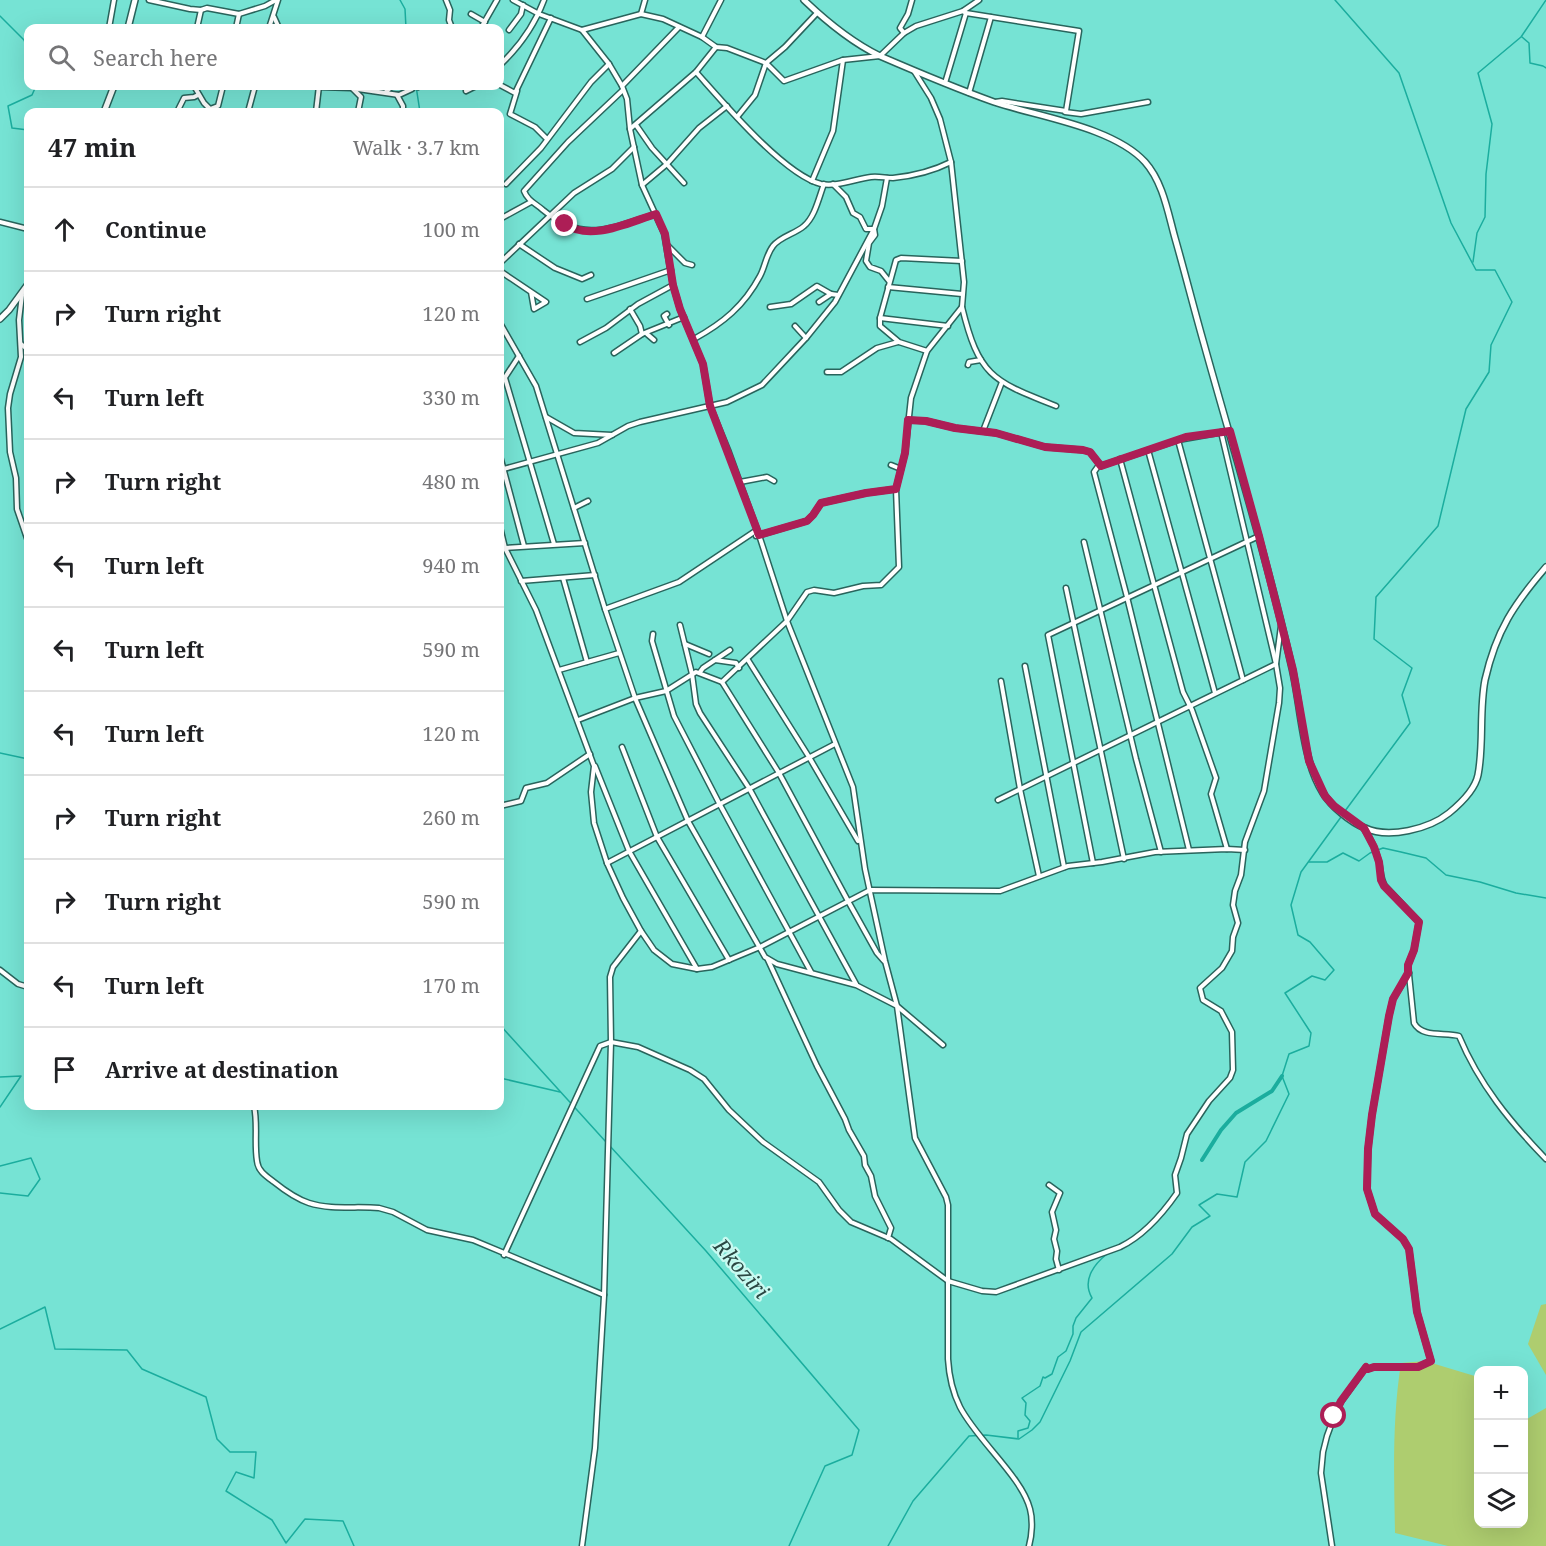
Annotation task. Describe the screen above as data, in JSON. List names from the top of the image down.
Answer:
{
  "water": ["Rkoziri"],
  "page": {
    "search": "Search here",
    "heading": ["47 min", "Walk · 3.7 km"],
    "list": [
      ["Continue", "100 m"],
      ["Turn right", "120 m"],
      ["Turn left", "330 m"],
      ["Turn right", "480 m"],
      ["Turn left", "940 m"],
      ["Turn left", "590 m"],
      ["Turn left", "120 m"],
      ["Turn right", "260 m"],
      ["Turn right", "590 m"],
      ["Turn left", "170 m"],
      "Arrive at destination"
    ],
    "map_buttons": ["+", "−"]
  }
}
